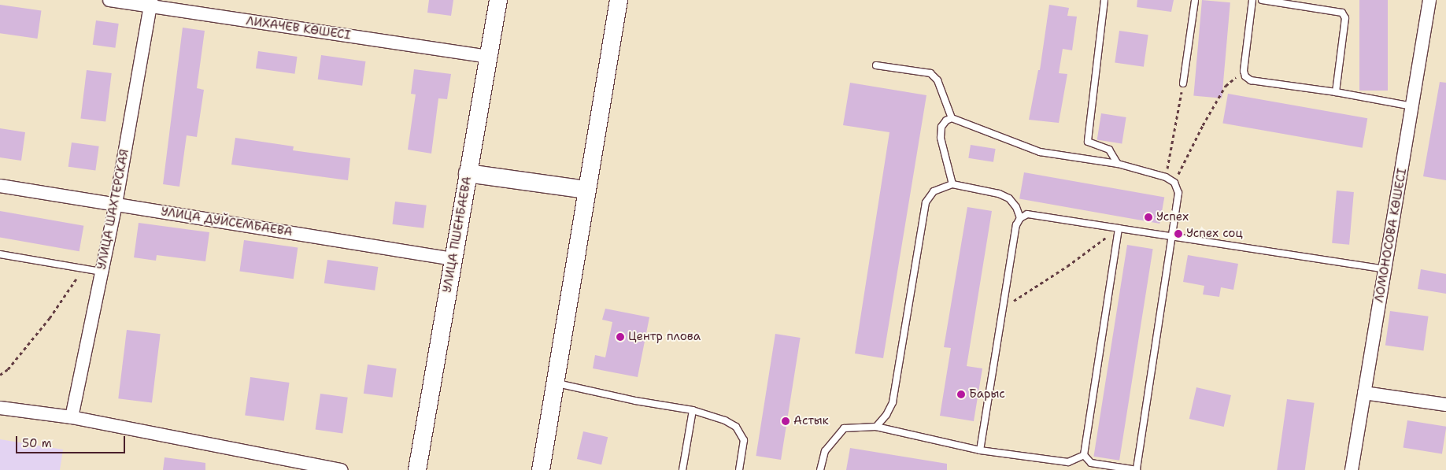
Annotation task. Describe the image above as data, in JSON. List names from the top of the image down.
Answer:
{
  "streets": {
    "main road": ["УЛИЦА ПШЕНБАЕВА"],
    "street": [
      "ЛИХАЧЕВ КӨШЕСІ",
      "УЛИЦА ШАХТЕРСКАЯ",
      "УЛИЦА ДУЙСЕМБАЕВА",
      "ЛОМОНОСОВА КӨШЕСІ"
    ]
  },
  "crossings": [
    ["ЛИХАЧЕВ КӨШЕСІ", "УЛИЦА ШАХТЕРСКАЯ"],
    ["ЛИХАЧЕВ КӨШЕСІ", "УЛИЦА ПШЕНБАЕВА"],
    ["УЛИЦА ШАХТЕРСКАЯ", "УЛИЦА ДУЙСЕМБАЕВА"],
    ["УЛИЦА ДУЙСЕМБАЕВА", "УЛИЦА ПШЕНБАЕВА"]
  ],
  "places": [
    "Успех",
    "Успех соц",
    "Центр плова",
    "Барыс",
    "Астык"
  ],
  "scale_bar": "50 m"
}
